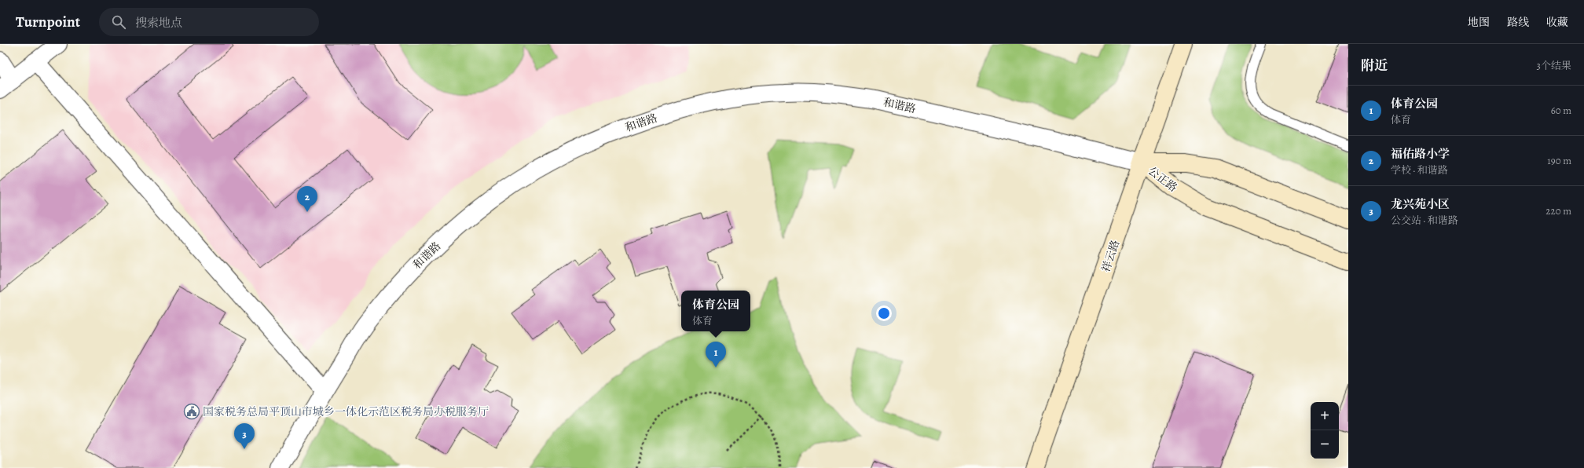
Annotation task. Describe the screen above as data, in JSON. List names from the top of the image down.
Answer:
{
  "streets": {
    "main road": ["公正路", "祥云路"],
    "street": ["和谐路"]
  },
  "crossings": [
    ["和谐路", "公正路"],
    ["和谐路", "祥云路"],
    ["公正路", "祥云路"]
  ],
  "places": {
    "public building": ["国家税务总局平顶山市城乡一体化示范区税务局办税服务厅"]
  },
  "page": {
    "header": "Turnpoint",
    "search": "搜索地点",
    "nav": ["地图", "路线", "收藏"],
    "heading": ["附近", "3个结果"],
    "list": [
      {
        "mark": "1",
        "name": "体育公园",
        "note": "体育",
        "value": "60 m"
      },
      {
        "mark": "2",
        "name": "福佑路小学",
        "note": "学校 · 和谐路",
        "value": "190 m"
      },
      {
        "mark": "3",
        "name": "龙兴苑小区",
        "note": "公交站 · 和谐路",
        "value": "220 m"
      }
    ],
    "pins": ["2", "1", "3"],
    "popup": ["体育公园", "体育"],
    "map_buttons": ["+", "−"]
  }
}
